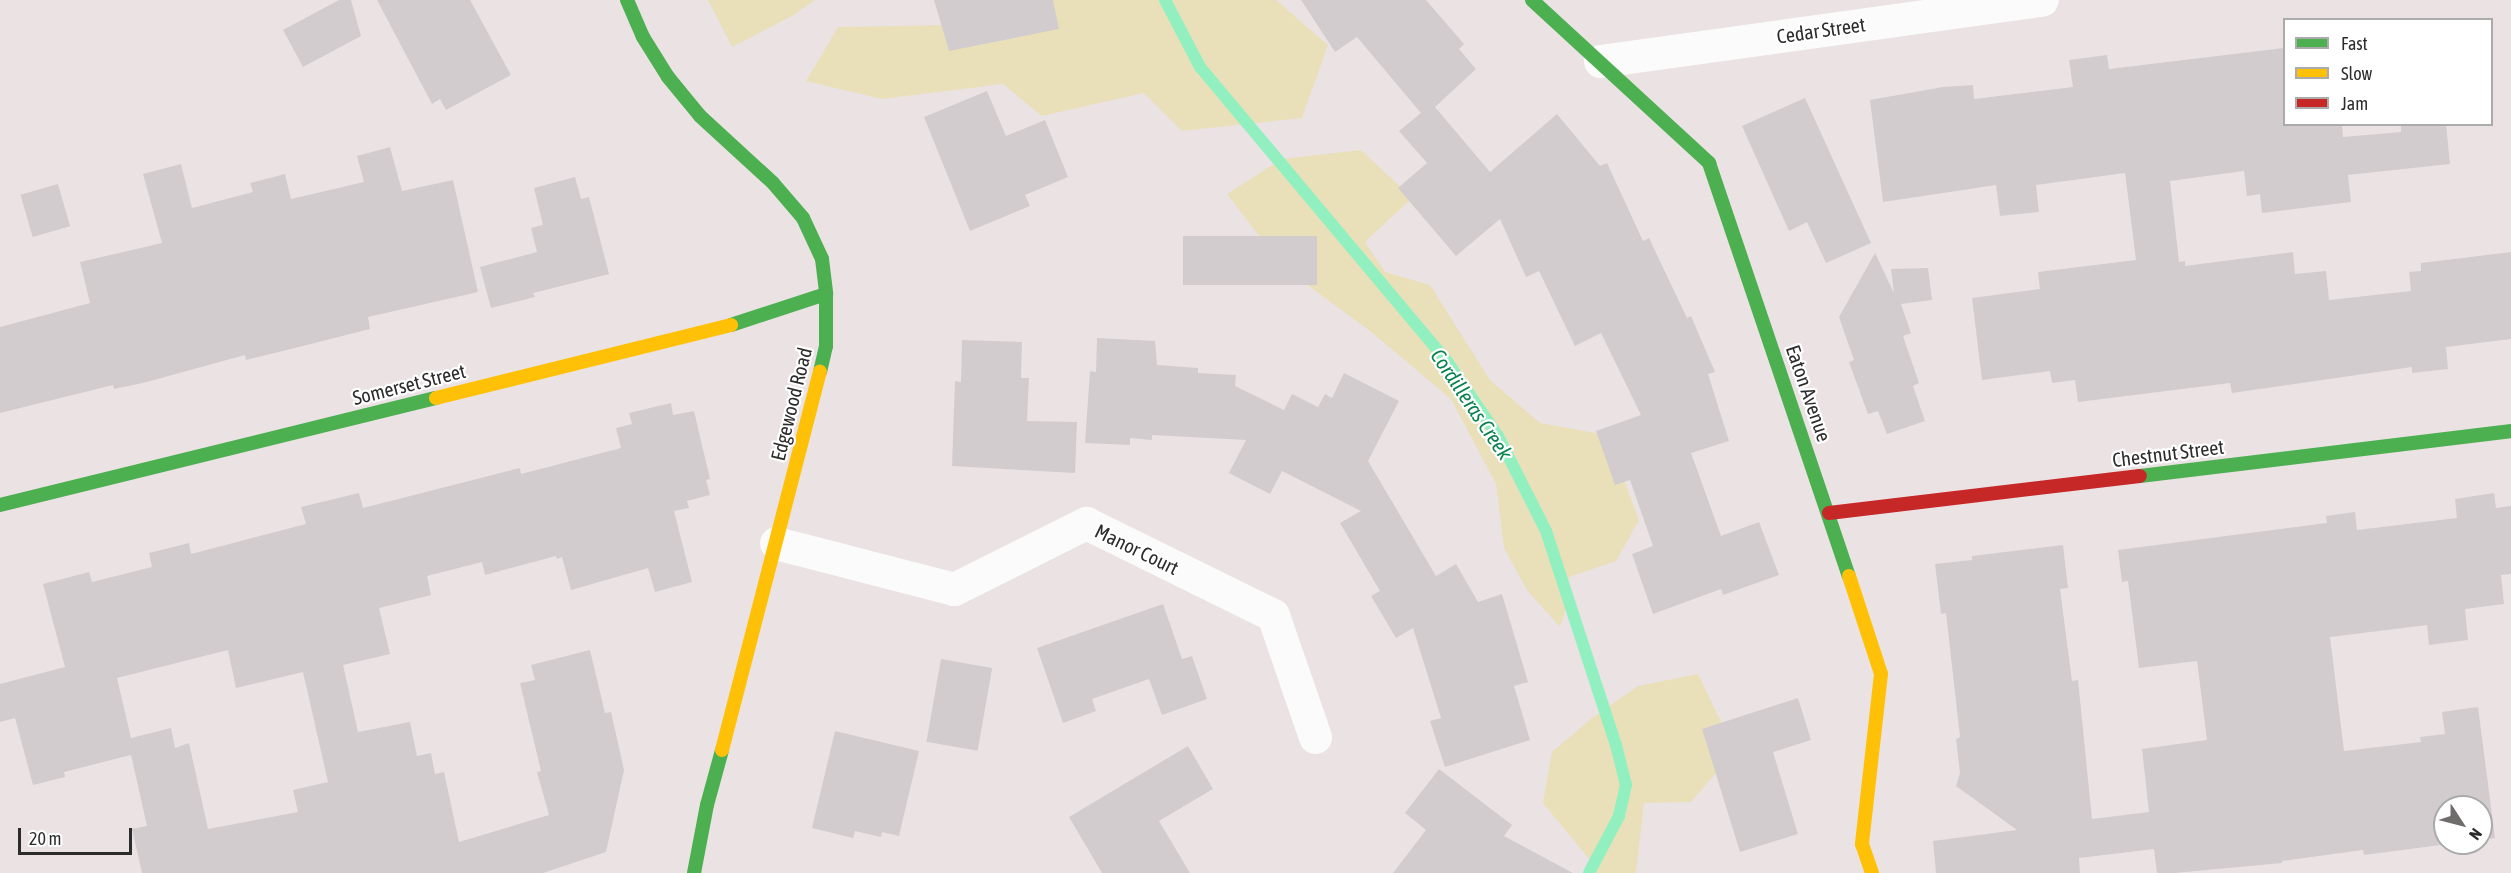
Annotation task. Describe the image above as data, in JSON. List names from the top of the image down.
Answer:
{
  "streets": {
    "street": [
      "Cedar Street",
      "Somerset Street",
      "Eaton Avenue",
      "Edgewood Road",
      "Chestnut Street",
      "Manor Court"
    ]
  },
  "crossings": [
    ["Cedar Street", "Eaton Avenue"],
    ["Somerset Street", "Edgewood Road"],
    ["Eaton Avenue", "Chestnut Street"],
    ["Edgewood Road", "Manor Court"]
  ],
  "water": ["Cordilleras Creek"],
  "legend": ["Fast", "Slow", "Jam"],
  "scale_bar": "20 m",
  "north": "bottom right"
}
